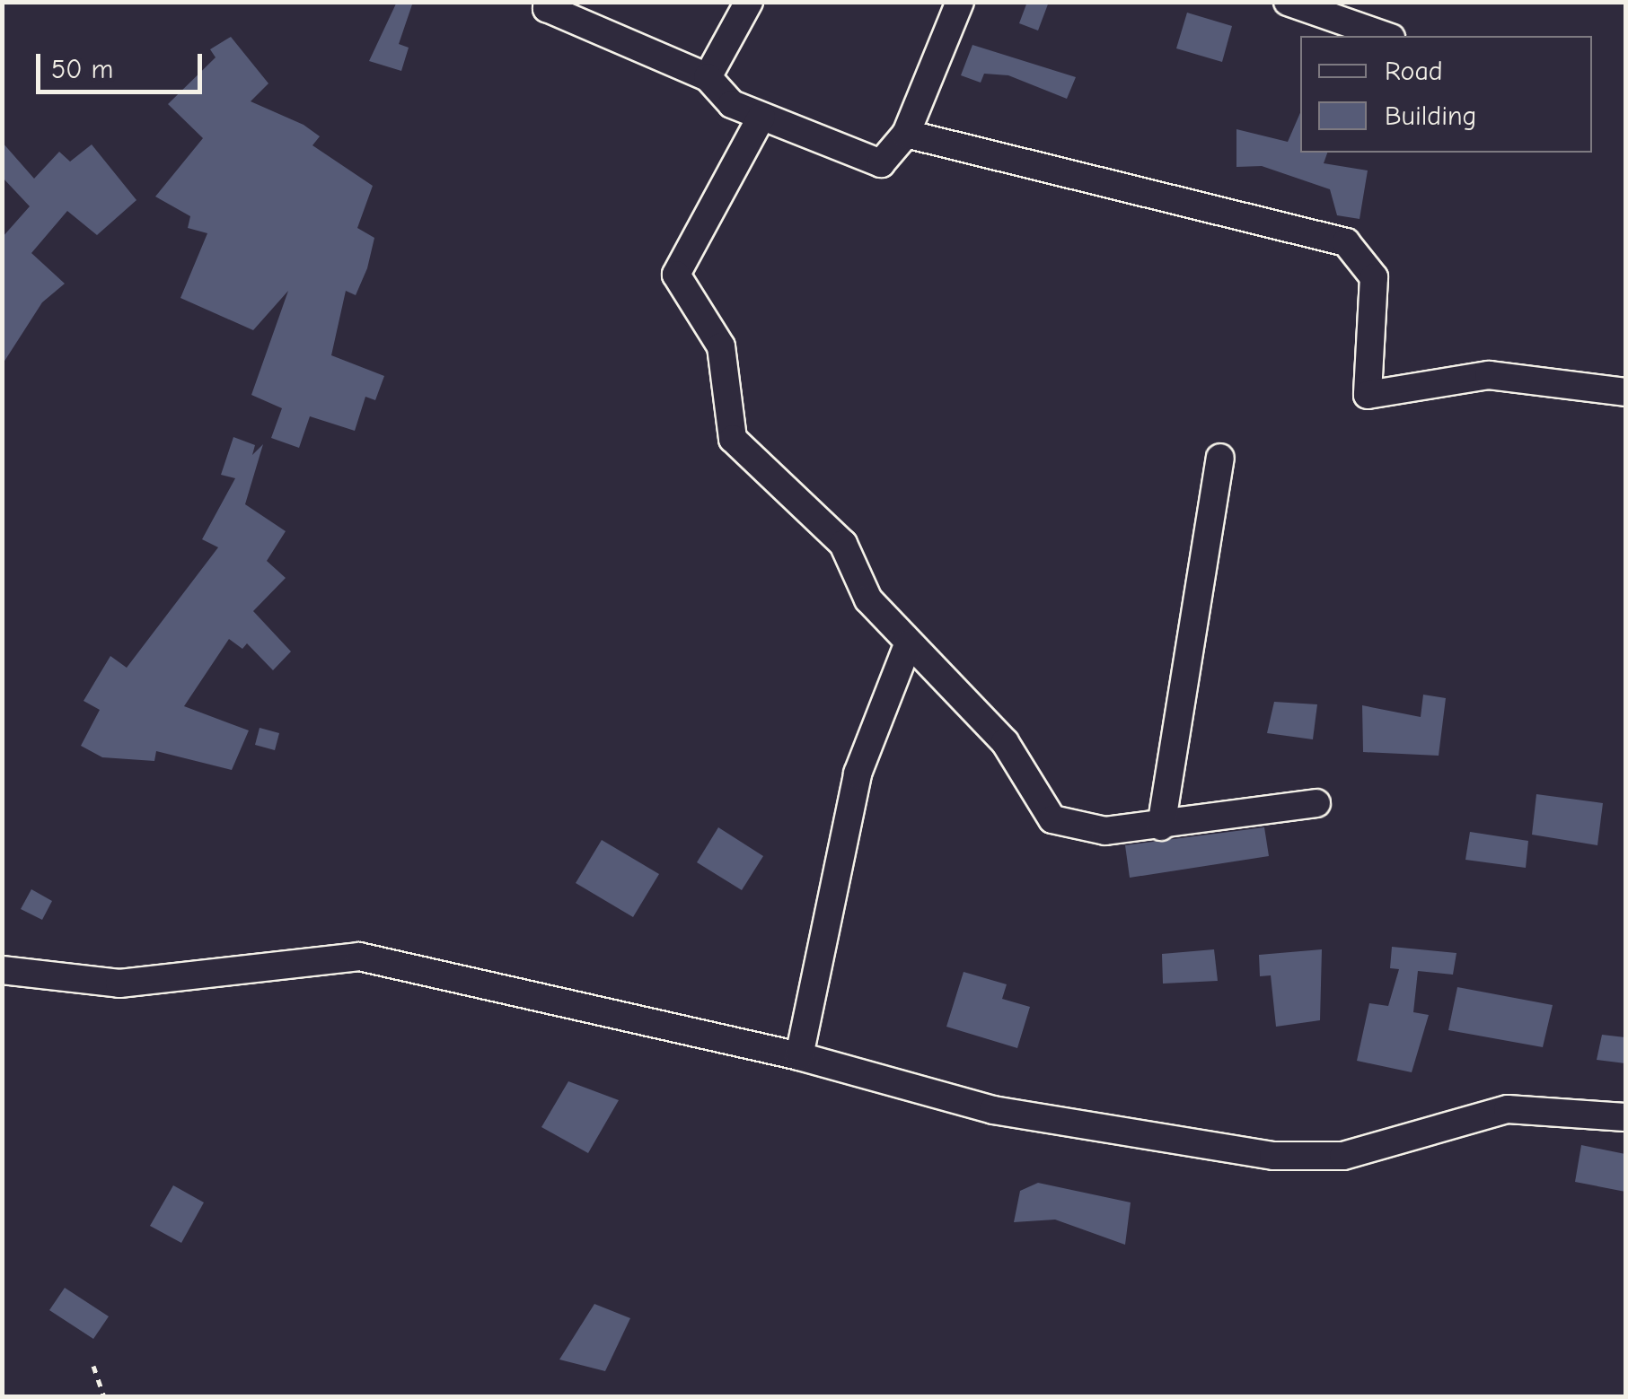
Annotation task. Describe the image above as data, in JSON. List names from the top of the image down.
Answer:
{
  "legend": ["Road", "Building"],
  "scale_bar": "50 m"
}
